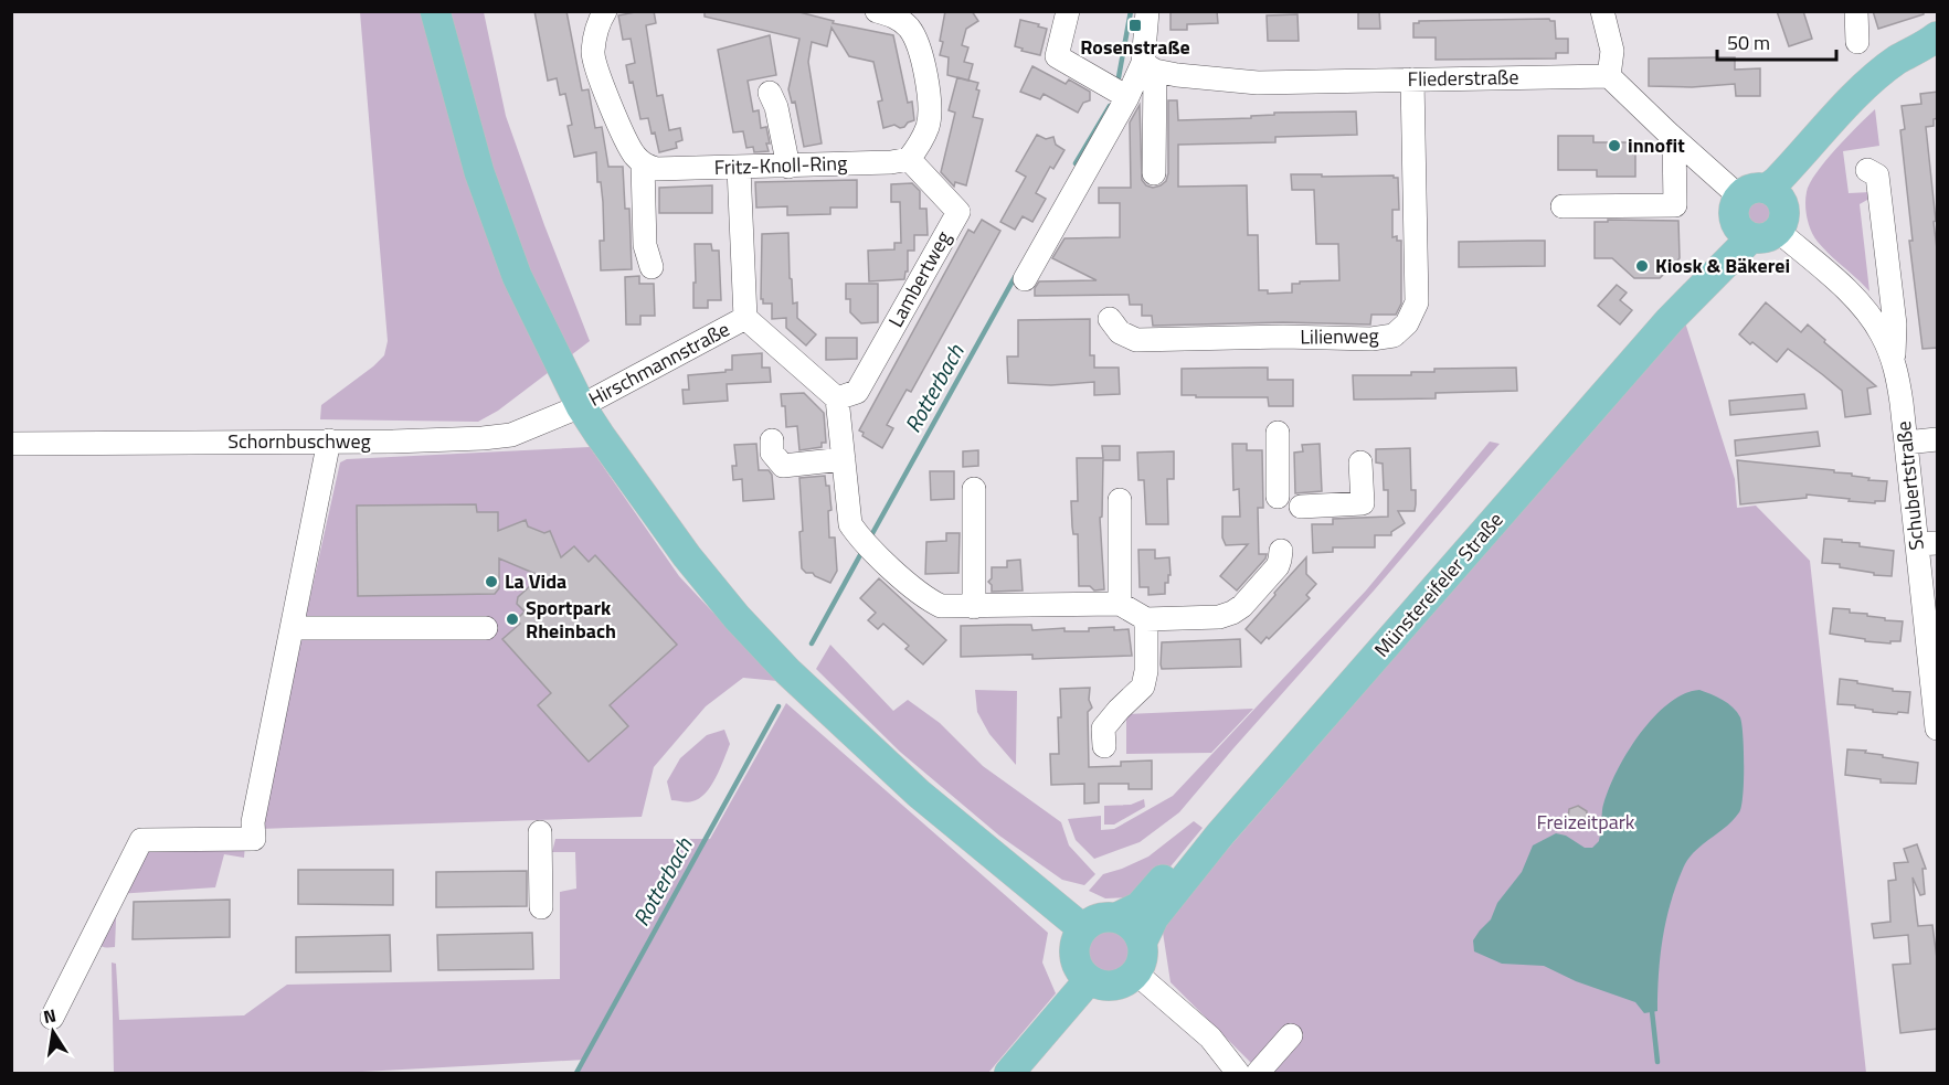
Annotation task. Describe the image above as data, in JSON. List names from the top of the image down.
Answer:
{
  "streets": {
    "main road": ["Münstereifeler Straße"],
    "street": [
      "Fliederstraße",
      "Fritz-Knoll-Ring",
      "Lambertweg",
      "Lilienweg",
      "Hirschmannstraße",
      "Schornbuschweg",
      "Schubertstraße"
    ]
  },
  "crossings": [
    ["Fliederstraße", "Lilienweg"],
    ["Fritz-Knoll-Ring", "Lambertweg"],
    ["Fritz-Knoll-Ring", "Hirschmannstraße"],
    ["Hirschmannstraße", "Schornbuschweg"],
    ["Schubertstraße", "Münstereifeler Straße"]
  ],
  "water": ["Rotterbach"],
  "parks": ["Freizeitpark"],
  "places": {
    "transit": ["Rosenstraße"],
    "other": [
      "innofit",
      "Kiosk & Bäkerei",
      "La Vida",
      "Sportpark Rheinbach"
    ]
  },
  "scale_bar": "50 m",
  "north": "top"
}
